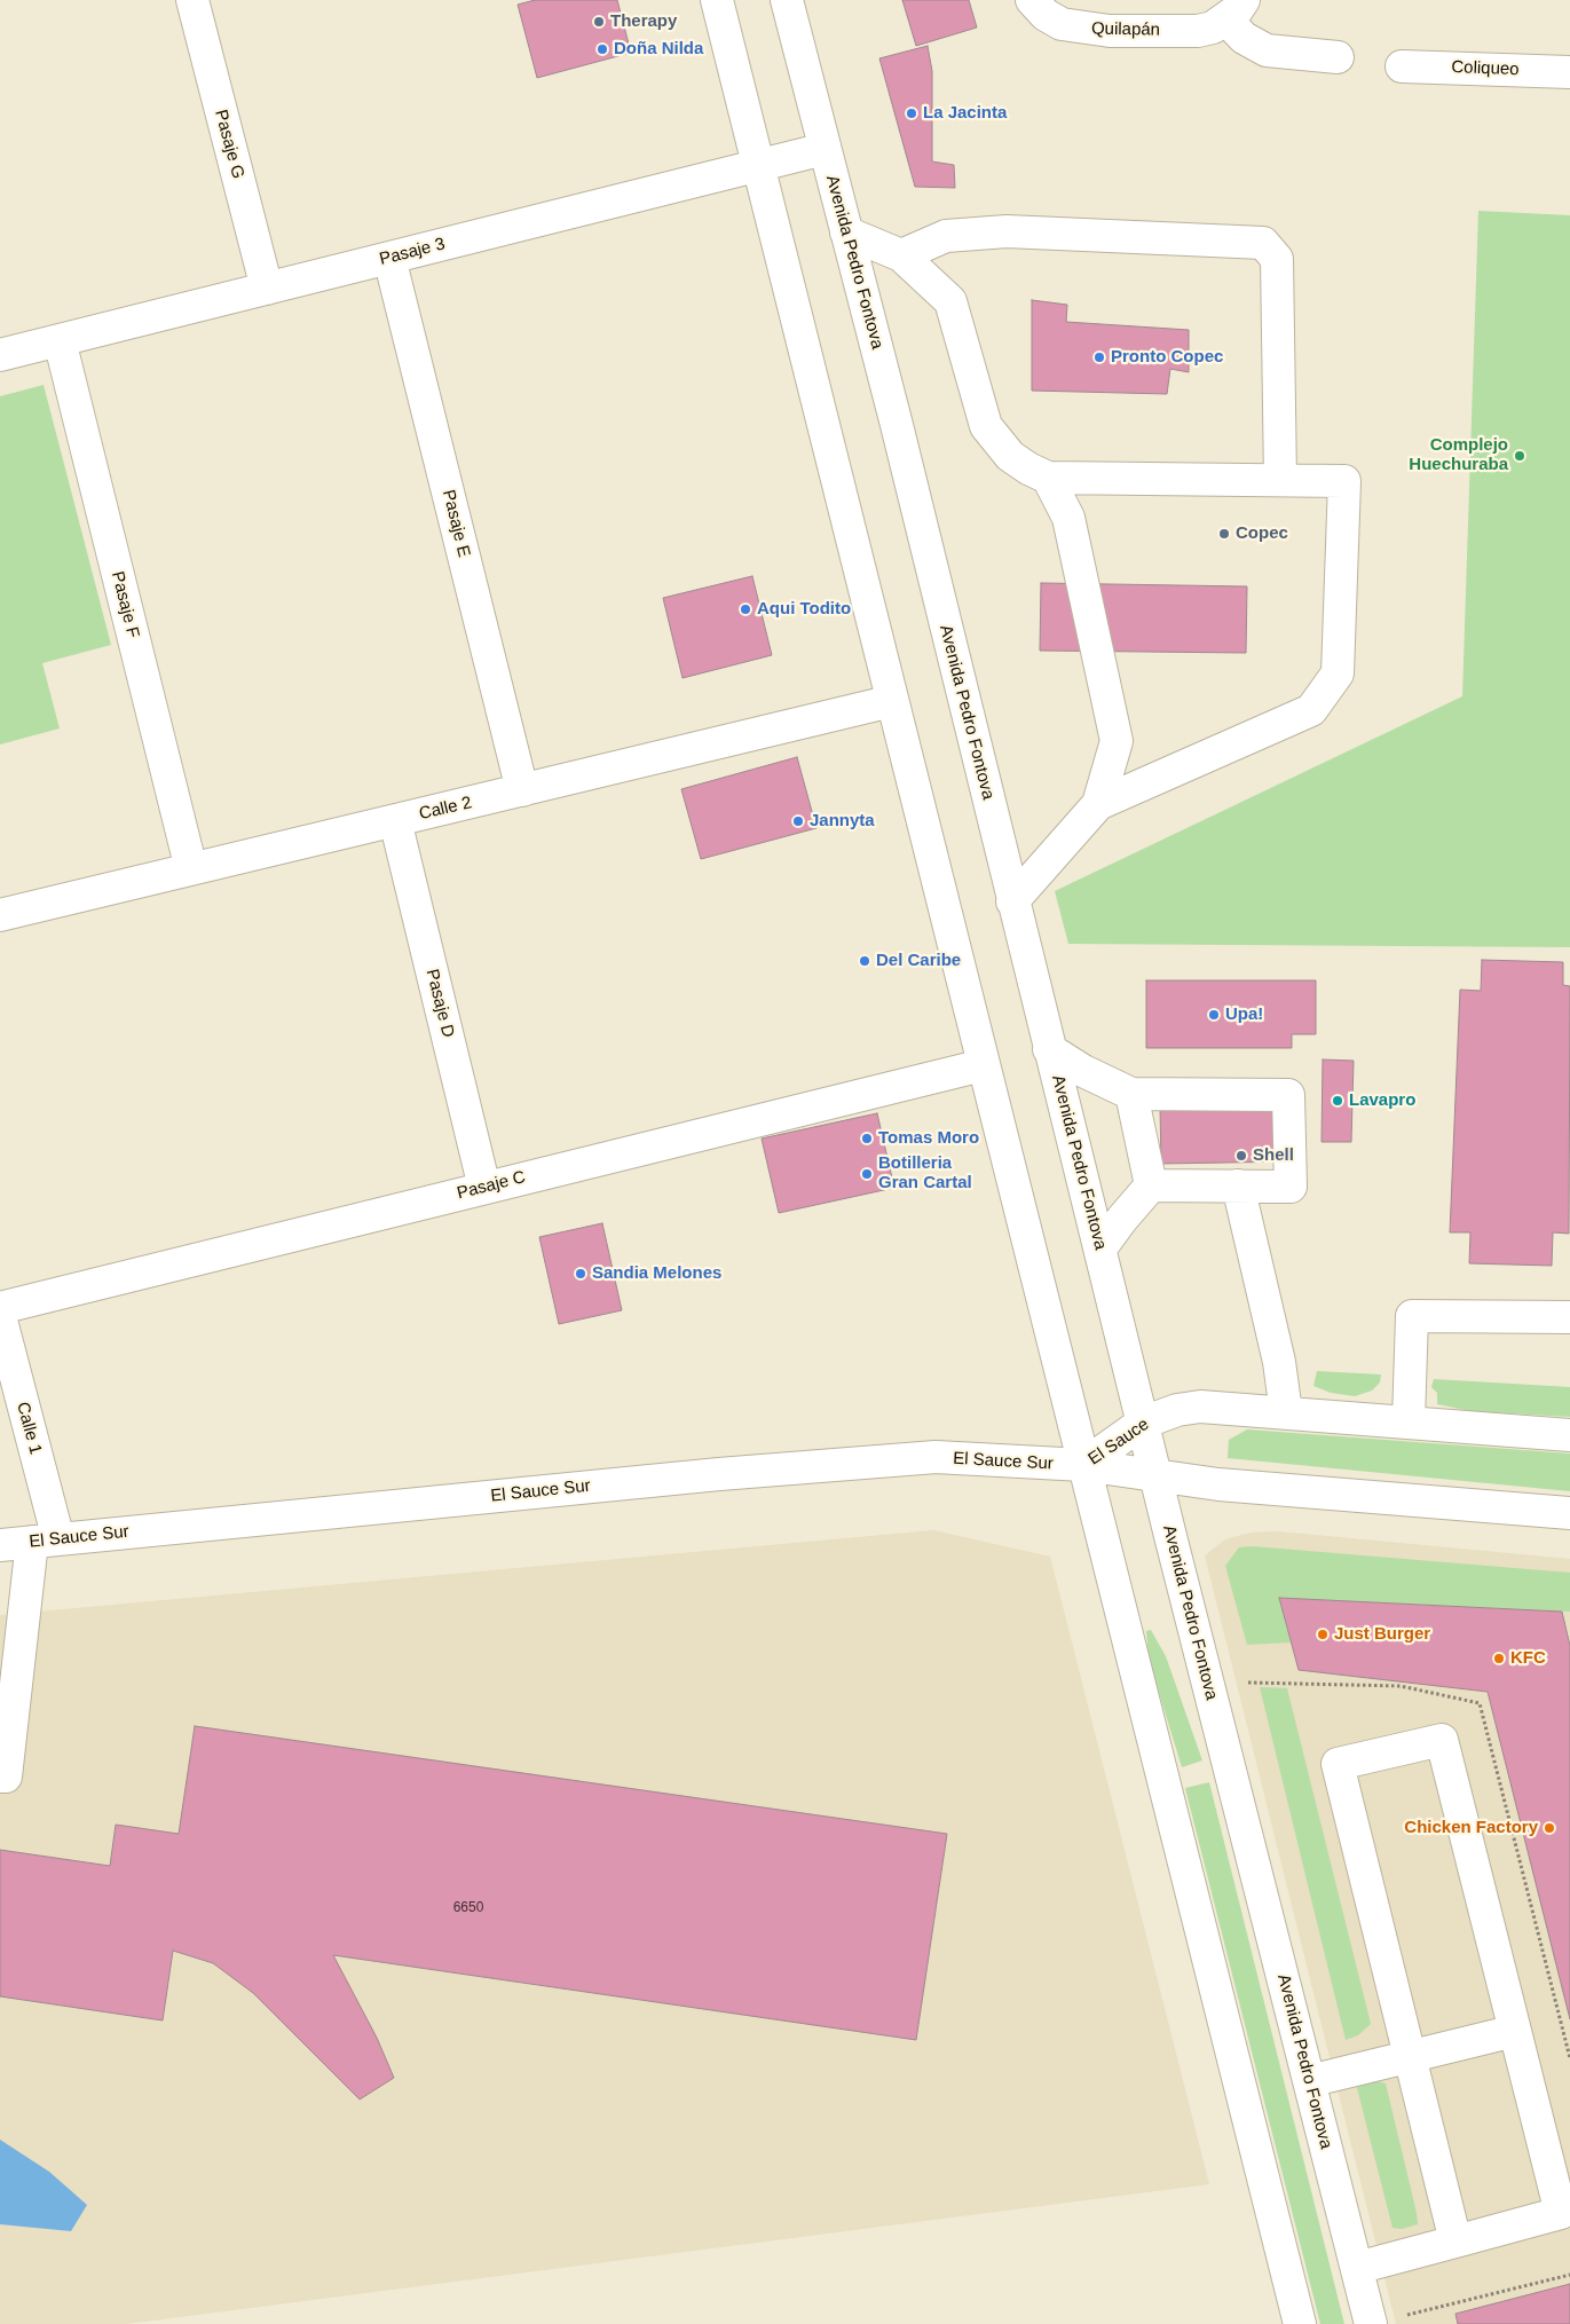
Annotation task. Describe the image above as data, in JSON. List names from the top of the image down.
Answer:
{
  "streets": {
    "street": [
      "Quilapán",
      "Coliqueo",
      "Pasaje G",
      "Pasaje 3",
      "Avenida Pedro Fontova",
      "Pasaje E",
      "Pasaje F",
      "Calle 2",
      "Pasaje D",
      "Pasaje C",
      "Calle 1",
      "El Sauce",
      "El Sauce Sur"
    ]
  },
  "crossings": [
    ["Pasaje G", "Pasaje 3"],
    ["Pasaje 3", "Avenida Pedro Fontova"],
    ["Pasaje 3", "Pasaje E"],
    ["Pasaje 3", "Pasaje F"],
    ["Avenida Pedro Fontova", "El Sauce"],
    ["Pasaje E", "Calle 2"],
    ["Pasaje F", "Calle 2"],
    ["Calle 2", "Pasaje D"],
    ["Pasaje D", "Pasaje C"],
    ["Calle 1", "El Sauce Sur"],
    ["El Sauce", "El Sauce Sur"]
  ],
  "places": [
    "Therapy",
    "Doña Nilda",
    "La Jacinta",
    "Pronto Copec",
    "Complejo Huechuraba",
    "Copec",
    "Aqui Todito",
    "Jannyta",
    "Del Caribe",
    "Upa!",
    "Lavapro",
    "Tomas Moro",
    "Shell",
    "Botilleria Gran Cartal",
    "Sandia Melones",
    "Just Burger",
    "KFC",
    "Chicken Factory"
  ],
  "house_numbers": ["6650"]
}
